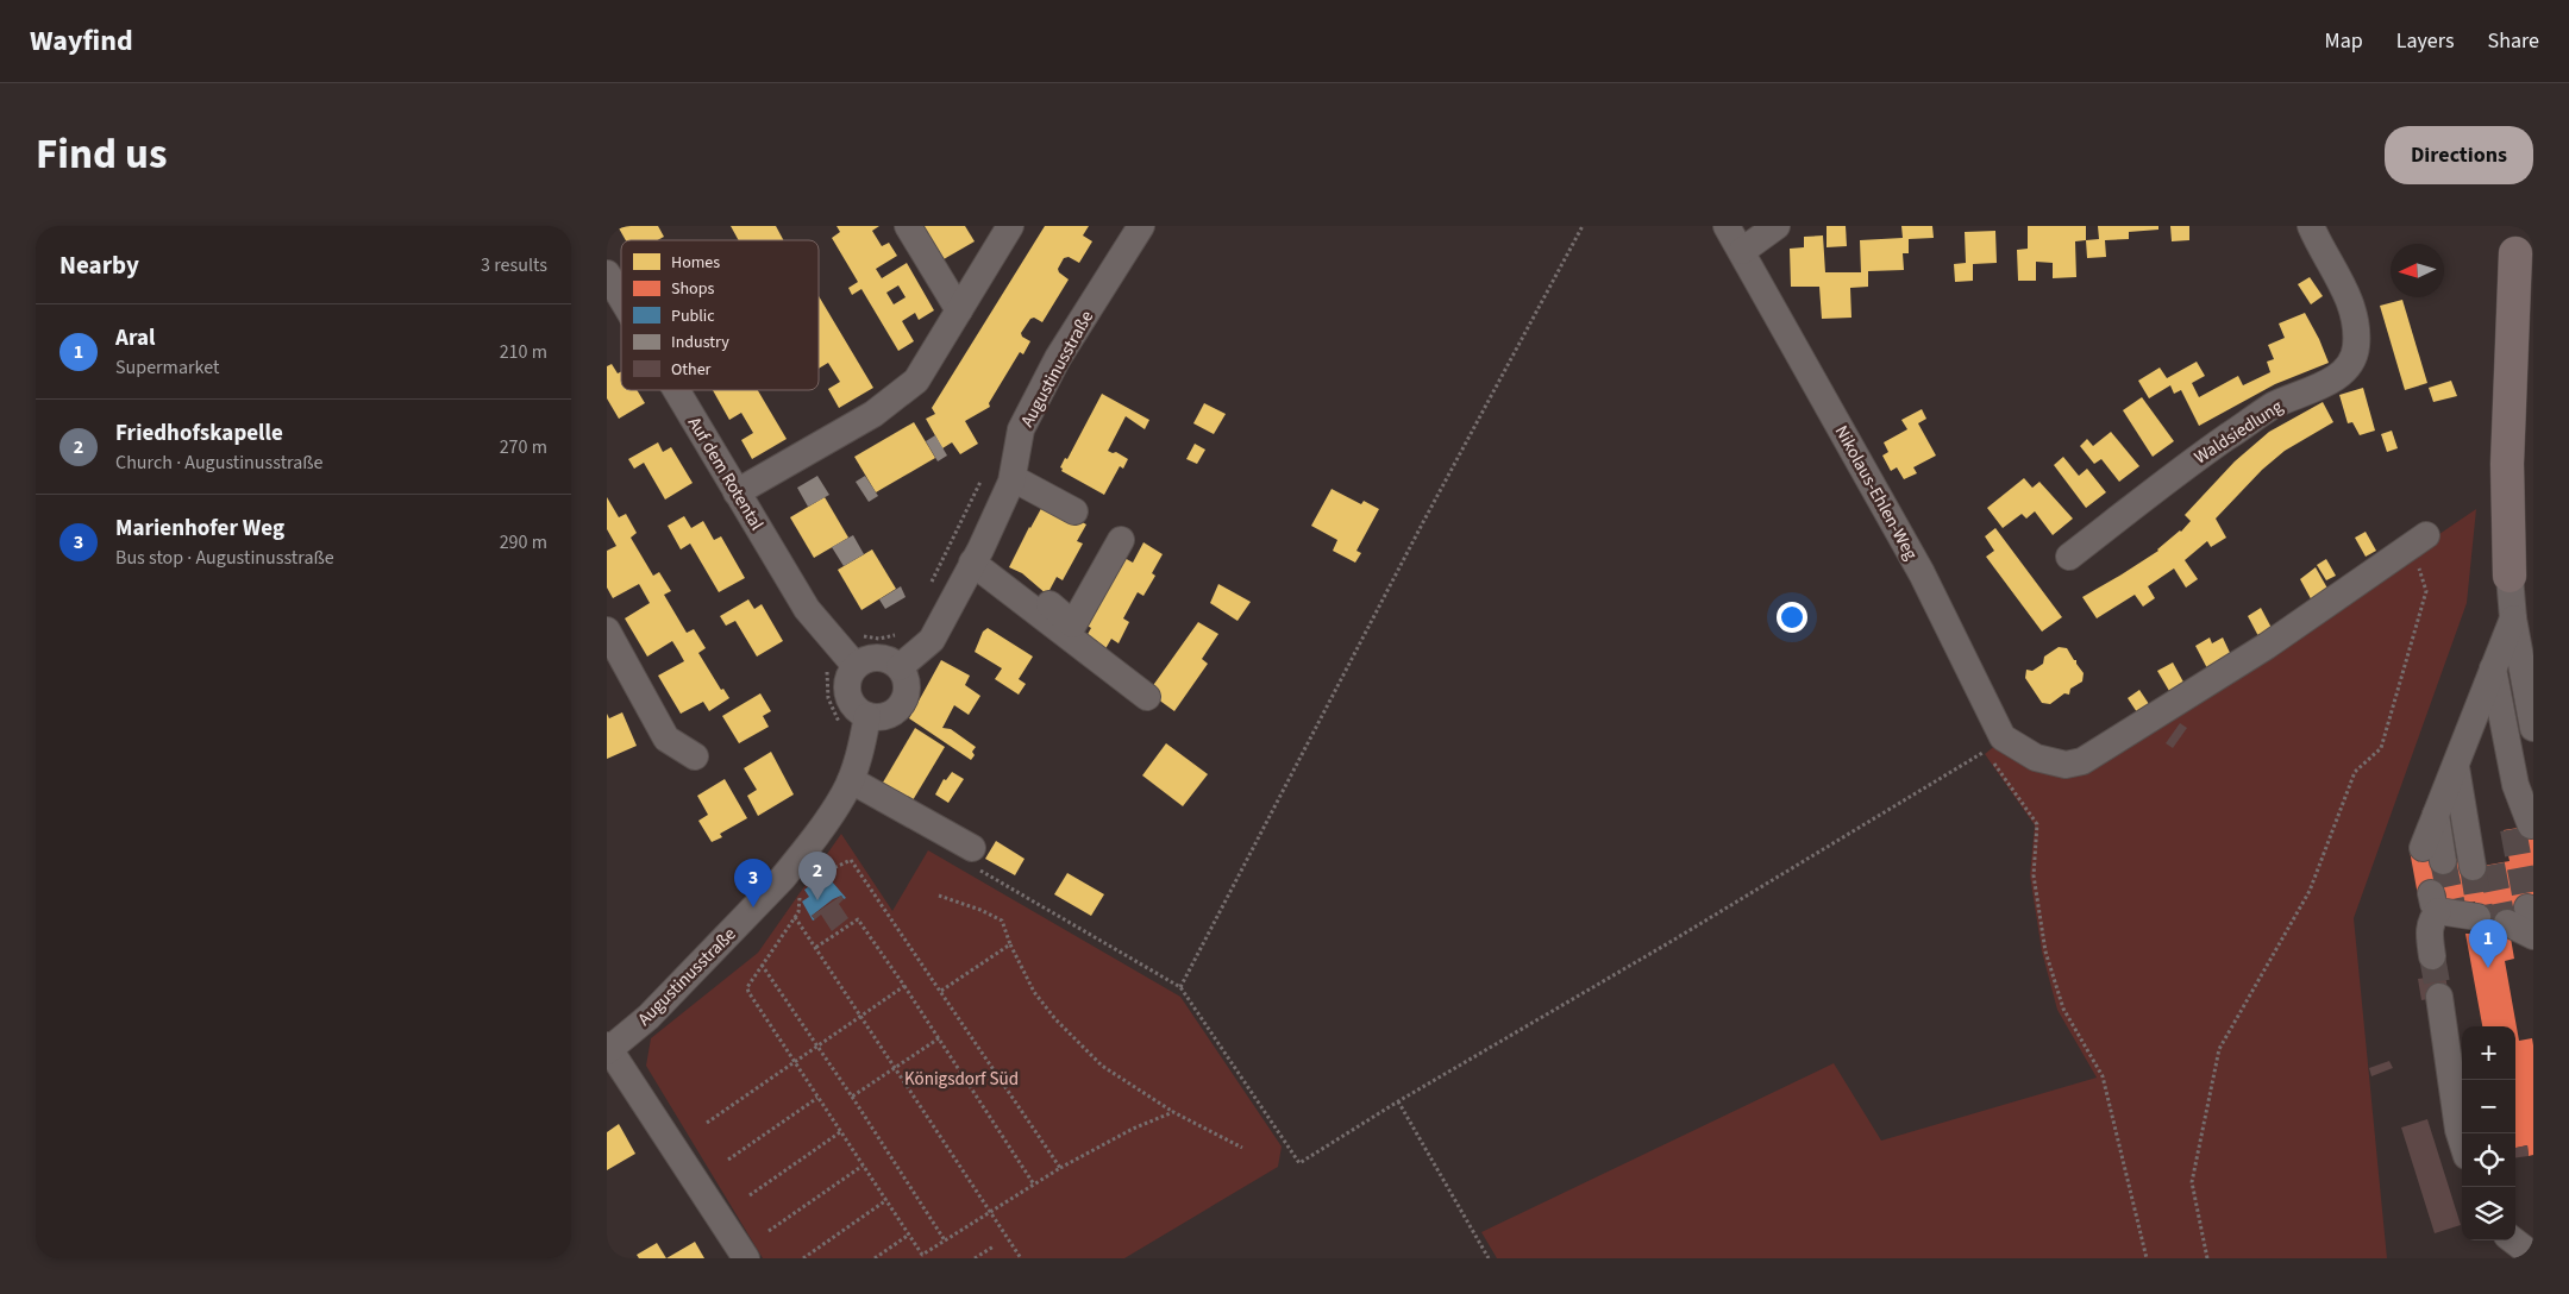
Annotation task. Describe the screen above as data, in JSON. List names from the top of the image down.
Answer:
{
  "streets": {
    "street": [
      "Augustinusstraße",
      "Waldsiedlung",
      "Auf dem Rotental",
      "Nikolaus-Ehlen-Weg"
    ]
  },
  "crossings": [
    ["Augustinusstraße", "Auf dem Rotental"]
  ],
  "parks": ["Königsdorf Süd"],
  "legend": [
    "Homes",
    "Shops",
    "Public",
    "Industry",
    "Other"
  ],
  "north": "left",
  "page": {
    "header": "Wayfind",
    "nav": ["Map", "Layers", "Share"],
    "title": "Find us",
    "buttons": "Directions",
    "heading": ["Nearby", "3 results"],
    "list": [
      {
        "mark": "1",
        "name": "Aral",
        "note": "Supermarket",
        "value": "210 m"
      },
      {
        "mark": "2",
        "name": "Friedhofskapelle",
        "note": "Church · Augustinusstraße",
        "value": "270 m"
      },
      {
        "mark": "3",
        "name": "Marienhofer Weg",
        "note": "Bus stop · Augustinusstraße",
        "value": "290 m"
      }
    ],
    "pins": ["2", "3", "1"],
    "map_buttons": ["+", "−"]
  }
}
